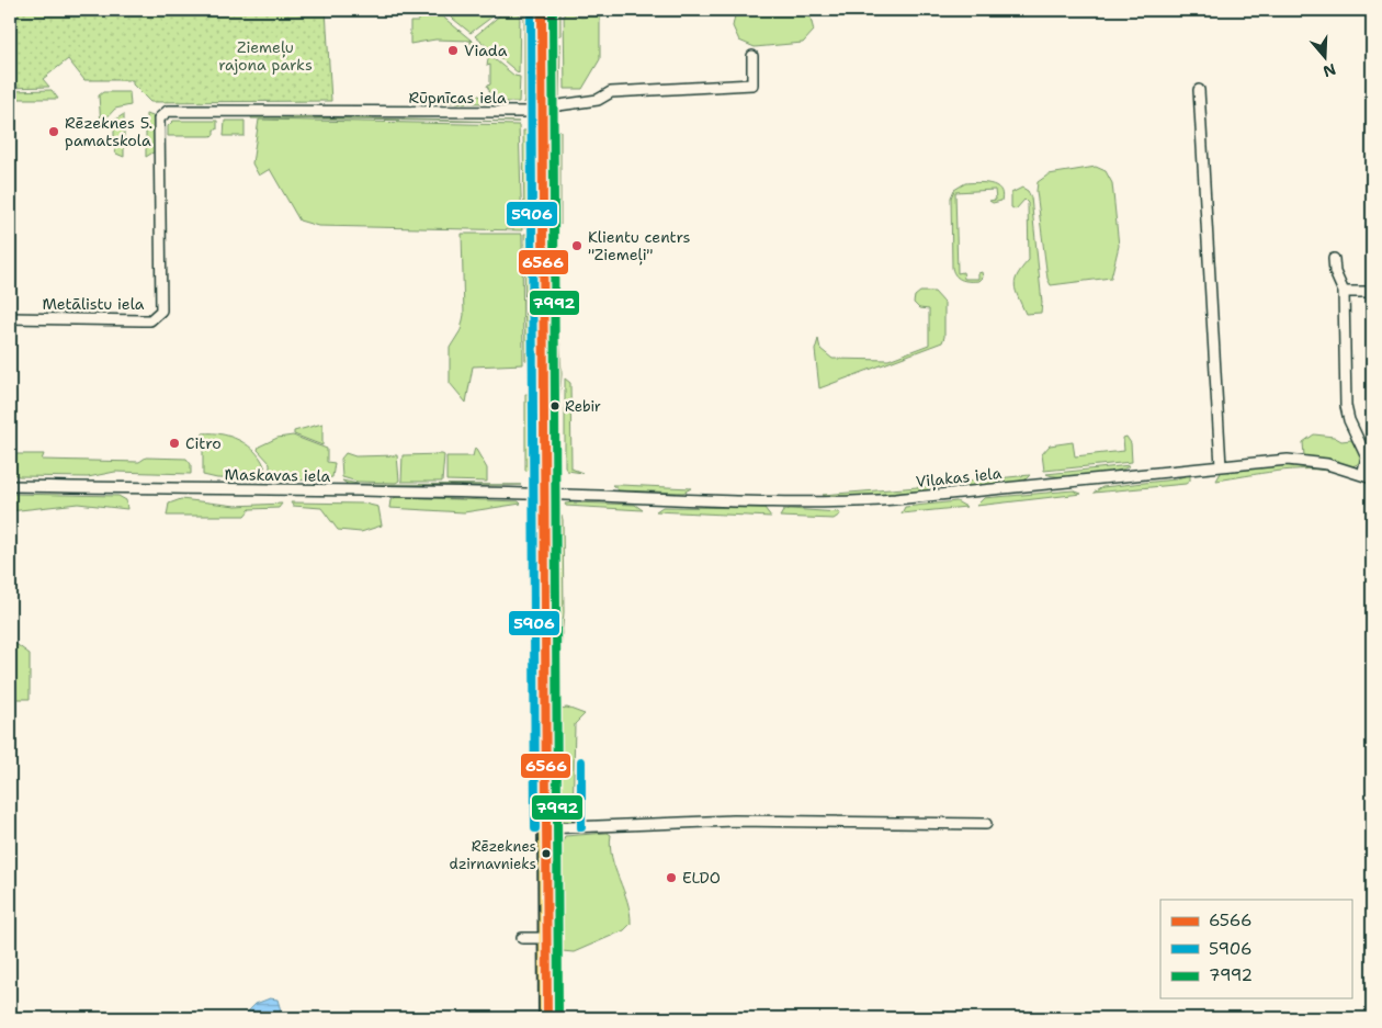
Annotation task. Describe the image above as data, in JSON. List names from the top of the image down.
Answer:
{
  "streets": {
    "street": [
      "Rūpnīcas iela",
      "Metālistu iela",
      "Maskavas iela",
      "Viļakas iela"
    ]
  },
  "crossings": [
    ["Rūpnīcas iela", "Metālistu iela"],
    ["Maskavas iela", "Viļakas iela"]
  ],
  "parks": ["Ziemeļu rajona parks"],
  "places": [
    "Viada",
    "Rēzeknes 5. pamatskola",
    "Klientu centrs \"Ziemeļi\"",
    "Rebir",
    "Citro",
    "Rēzeknes dzirnavnieks",
    "ELDO"
  ],
  "lines": ["transit line 6566", "transit line 5906", "transit line 7992"],
  "legend": ["6566", "5906", "7992"],
  "north": "bottom"
}
